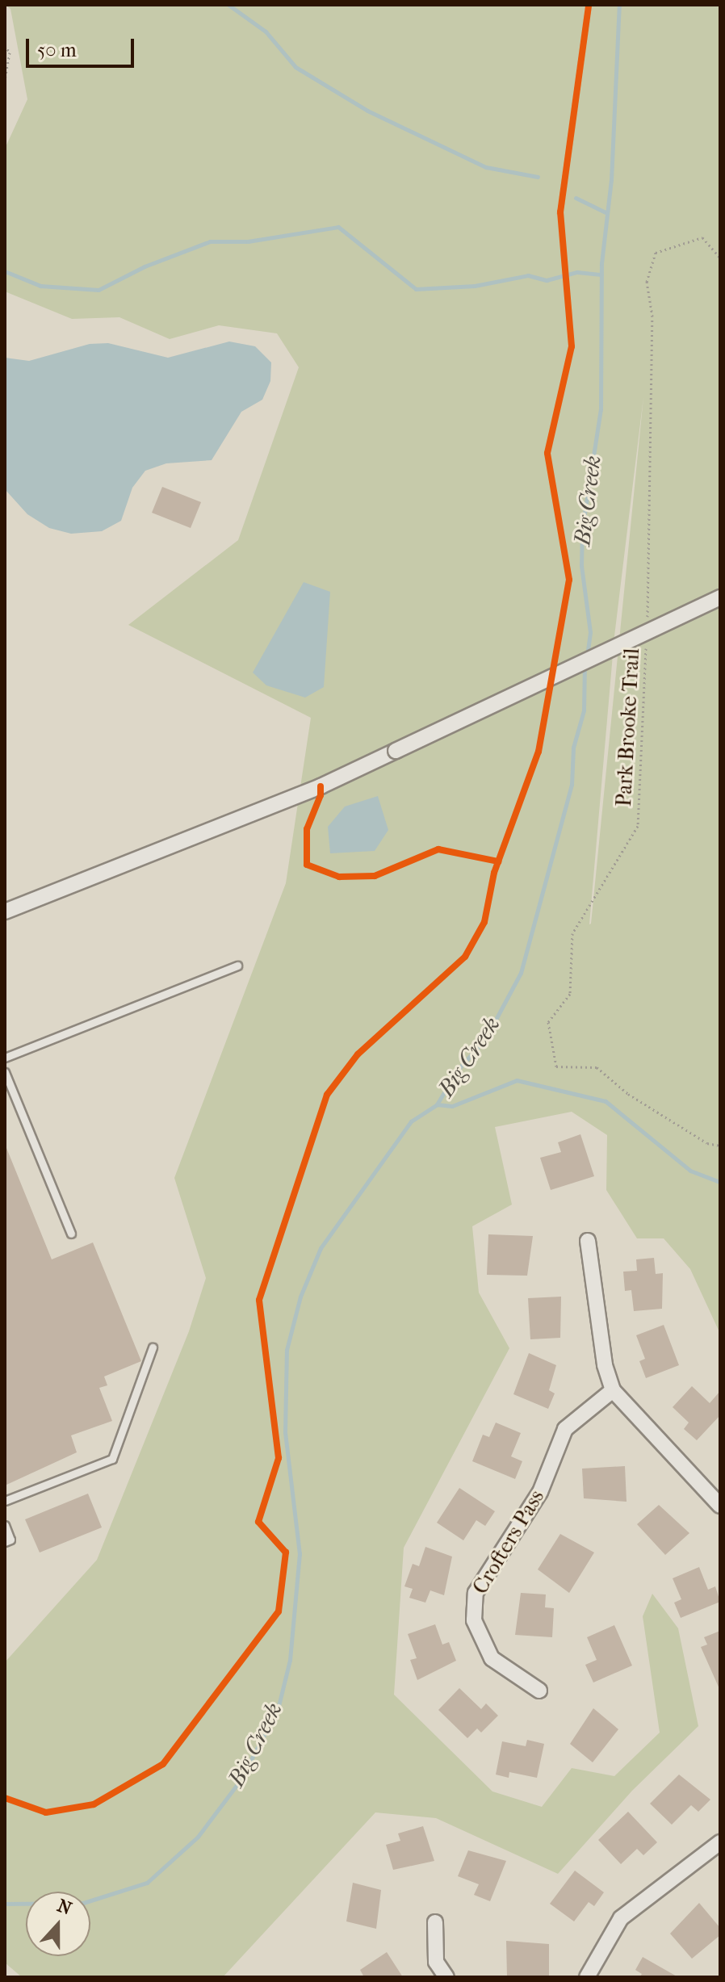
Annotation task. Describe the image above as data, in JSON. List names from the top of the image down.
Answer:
{
  "streets": {
    "street": ["Crofters Pass"],
    "path": ["Park Brooke Trail"]
  },
  "water": ["Big Creek"],
  "scale_bar": "50 m",
  "north": "top"
}
